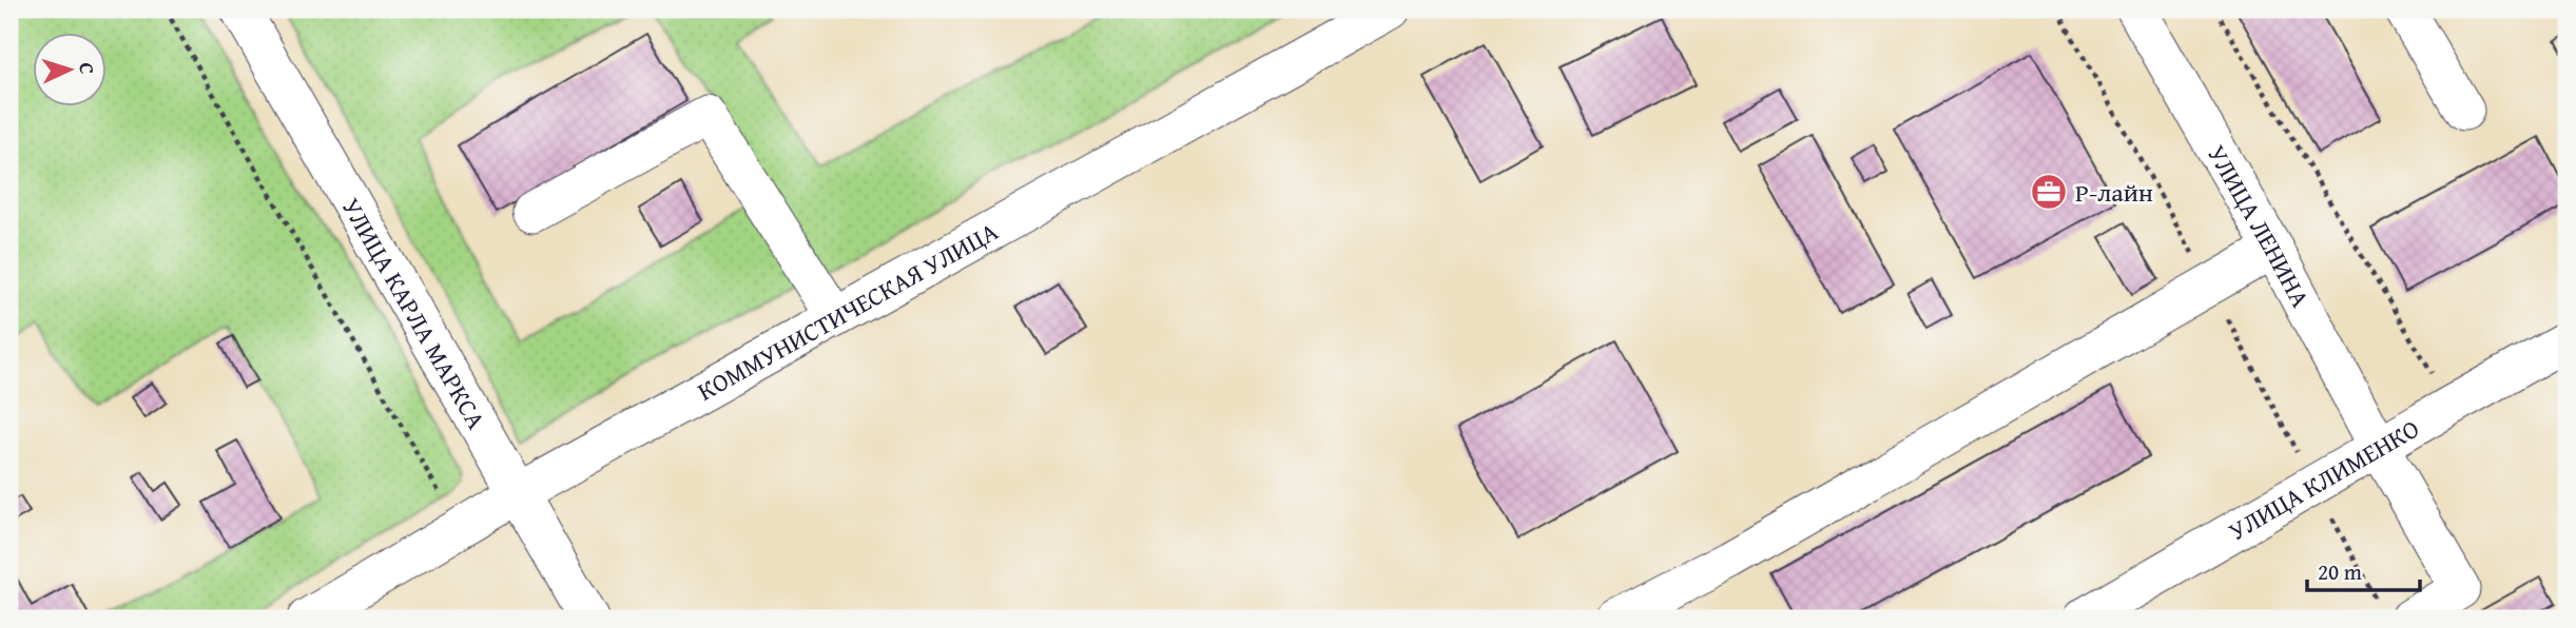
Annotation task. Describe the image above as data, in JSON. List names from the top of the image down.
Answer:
{
  "streets": {
    "street": [
      "УЛИЦА ЛЕНИНА",
      "КОММУНИСТИЧЕСКАЯ УЛИЦА",
      "УЛИЦА КАРЛА МАРКСА",
      "УЛИЦА КЛИМЕНКО"
    ]
  },
  "crossings": [
    ["УЛИЦА ЛЕНИНА", "УЛИЦА КЛИМЕНКО"],
    ["КОММУНИСТИЧЕСКАЯ УЛИЦА", "УЛИЦА КАРЛА МАРКСА"]
  ],
  "places": {
    "office": ["Р-лайн"]
  },
  "scale_bar": "20 m",
  "north": "right"
}
